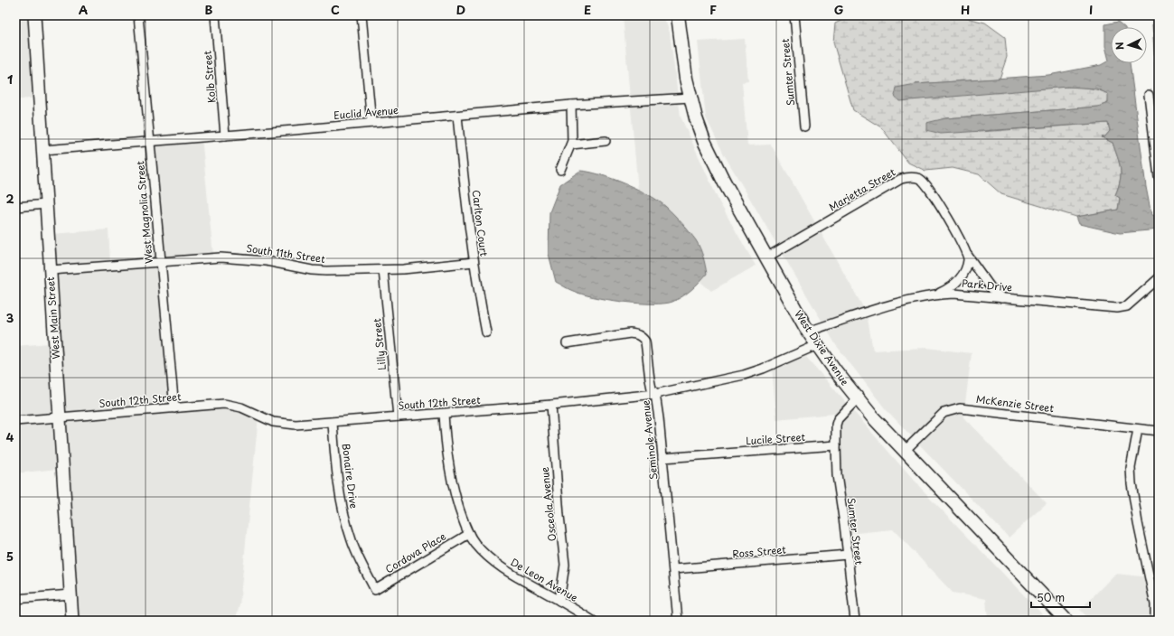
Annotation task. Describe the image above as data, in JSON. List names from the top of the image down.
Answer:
{
  "streets": {
    "main road": ["West Main Street", "West Dixie Avenue"],
    "street": [
      "Sumter Street",
      "Kolb Street",
      "Euclid Avenue",
      "Marietta Street",
      "West Magnolia Street",
      "Carlton Court",
      "South 11th Street",
      "Park Drive",
      "Lilly Street",
      "South 12th Street",
      "McKenzie Street",
      "Lucile Street",
      "Seminole Avenue",
      "Bonaire Drive",
      "Osceola Avenue",
      "Ross Street",
      "Cordova Place",
      "De Leon Avenue"
    ]
  },
  "crossings": [
    ["Sumter Street", "Lucile Street"],
    ["Sumter Street", "Ross Street"],
    ["Kolb Street", "Euclid Avenue"],
    ["Euclid Avenue", "West Magnolia Street"],
    ["Euclid Avenue", "Carlton Court"],
    ["Euclid Avenue", "West Main Street"],
    ["Euclid Avenue", "West Dixie Avenue"],
    ["Marietta Street", "Park Drive"],
    ["Marietta Street", "West Dixie Avenue"],
    ["West Magnolia Street", "South 11th Street"],
    ["West Magnolia Street", "South 12th Street"],
    ["Carlton Court", "South 11th Street"],
    ["South 11th Street", "West Main Street"],
    ["South 11th Street", "Lilly Street"],
    ["Park Drive", "West Dixie Avenue"],
    ["West Main Street", "South 12th Street"],
    ["Lilly Street", "South 12th Street"],
    ["West Dixie Avenue", "South 12th Street"],
    ["West Dixie Avenue", "McKenzie Street"],
    ["South 12th Street", "Seminole Avenue"],
    ["South 12th Street", "Bonaire Drive"],
    ["South 12th Street", "Osceola Avenue"],
    ["South 12th Street", "De Leon Avenue"],
    ["Lucile Street", "Seminole Avenue"],
    ["Seminole Avenue", "Ross Street"],
    ["Bonaire Drive", "Cordova Place"],
    ["Osceola Avenue", "De Leon Avenue"],
    ["Cordova Place", "De Leon Avenue"]
  ],
  "scale_bar": "50 m",
  "north": "left",
  "grid": {
    "columns": [
      "A",
      "B",
      "C",
      "D",
      "E",
      "F",
      "G",
      "H",
      "I"
    ],
    "rows": [
      "1",
      "2",
      "3",
      "4",
      "5"
    ]
  }
}
